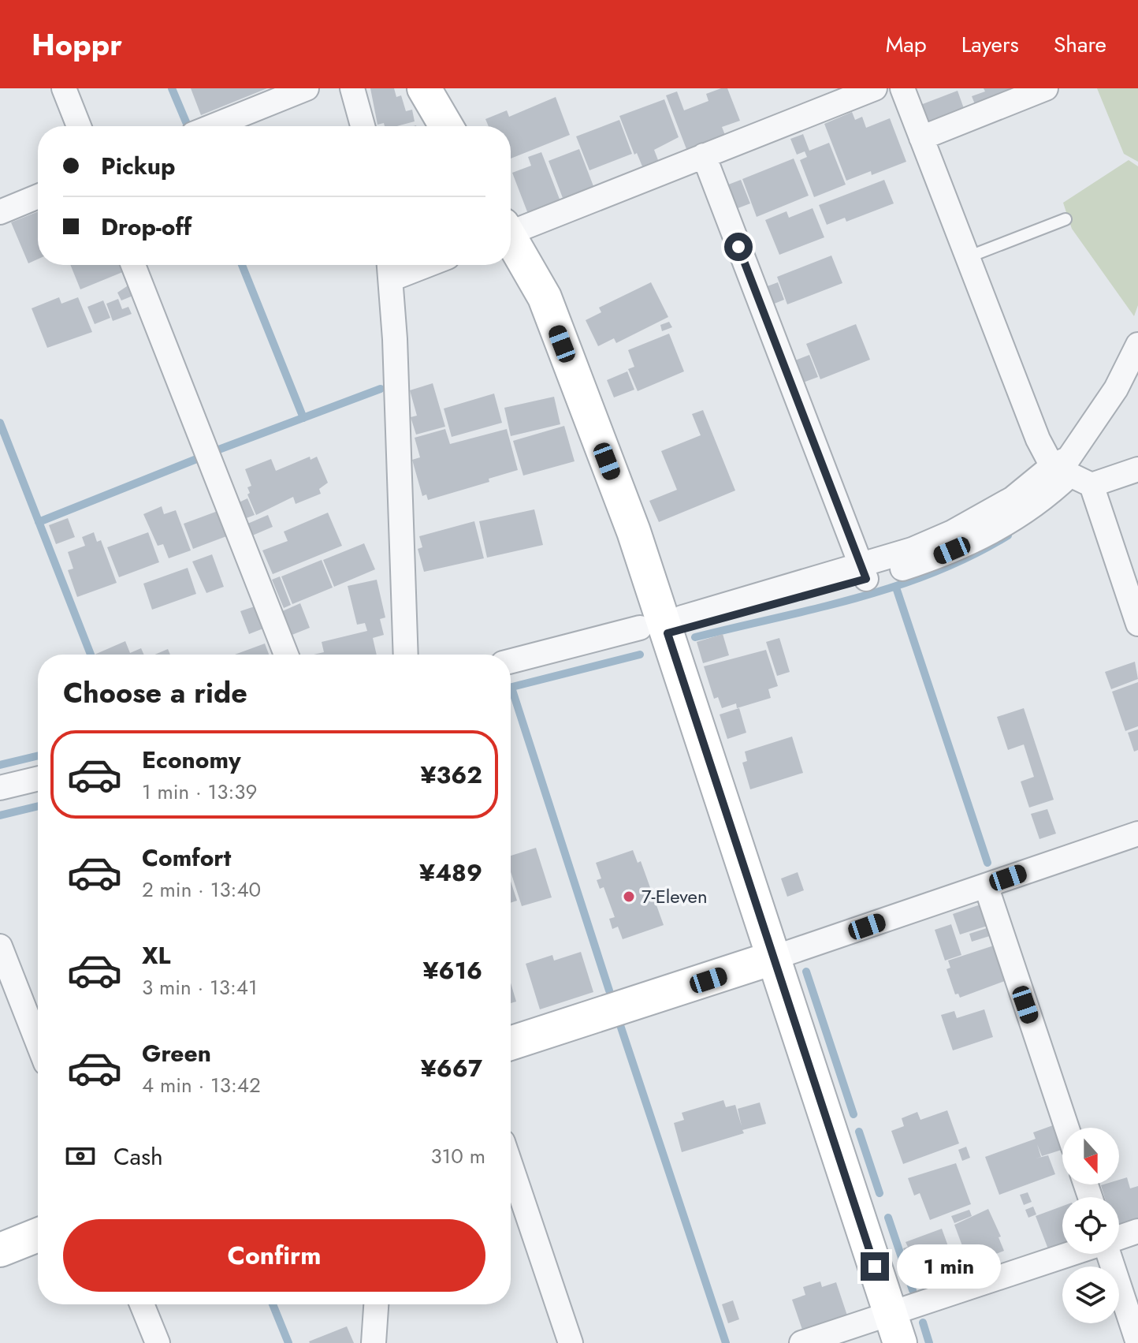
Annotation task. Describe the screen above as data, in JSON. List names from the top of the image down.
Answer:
{
  "places": ["7-Eleven"],
  "north": "bottom",
  "page": {
    "header": "Hoppr",
    "nav": ["Map", "Layers", "Share"],
    "banner": ["Pickup", "Drop-off"],
    "heading": "Choose a ride",
    "list": [
      {
        "name": "Economy",
        "note": "1 min · 13:39",
        "value": "¥362"
      },
      {
        "name": "Comfort",
        "note": "2 min · 13:40",
        "value": "¥489"
      },
      {
        "name": "XL",
        "note": "3 min · 13:41",
        "value": "¥616"
      },
      {
        "name": "Green",
        "note": "4 min · 13:42",
        "value": "¥667"
      }
    ],
    "pay": ["Cash", "310 m"],
    "buttons": "Confirm",
    "bubble": "1 min"
  }
}
